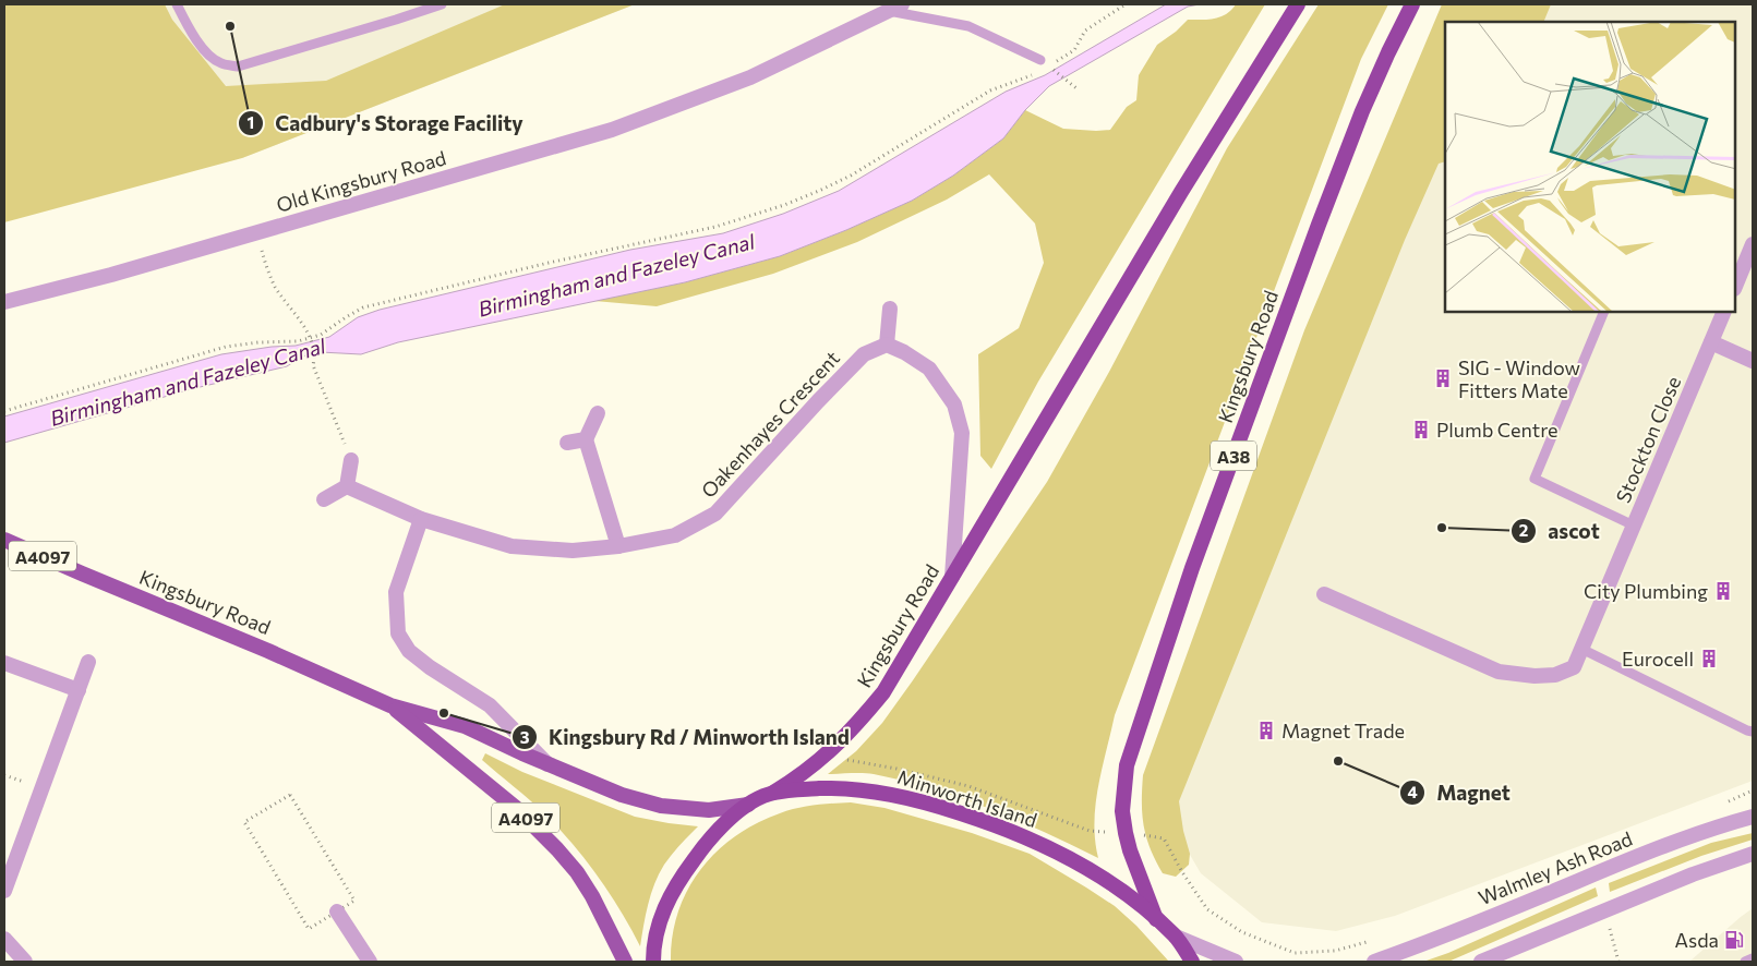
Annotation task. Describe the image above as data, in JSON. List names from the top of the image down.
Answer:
{
  "streets": {
    "highway": ["Kingsbury Road", "A38", "Minworth Island"],
    "main road": ["A4097"],
    "street": [
      "Old Kingsbury Road",
      "Oakenhayes Crescent",
      "Stockton Close",
      "Walmley Ash Road"
    ]
  },
  "crossings": [
    ["Kingsbury Road", "Minworth Island"]
  ],
  "water": ["Birmingham and Fazeley Canal"],
  "places": {
    "other": [
      "Cadbury's Storage Facility",
      "ascot",
      "Kingsbury Rd / Minworth Island",
      "Magnet"
    ],
    "building": [
      "SIG - Window Fitters Mate",
      "Plumb Centre",
      "City Plumbing",
      "Eurocell",
      "Magnet Trade"
    ],
    "fuel station": ["Asda"]
  }
}
